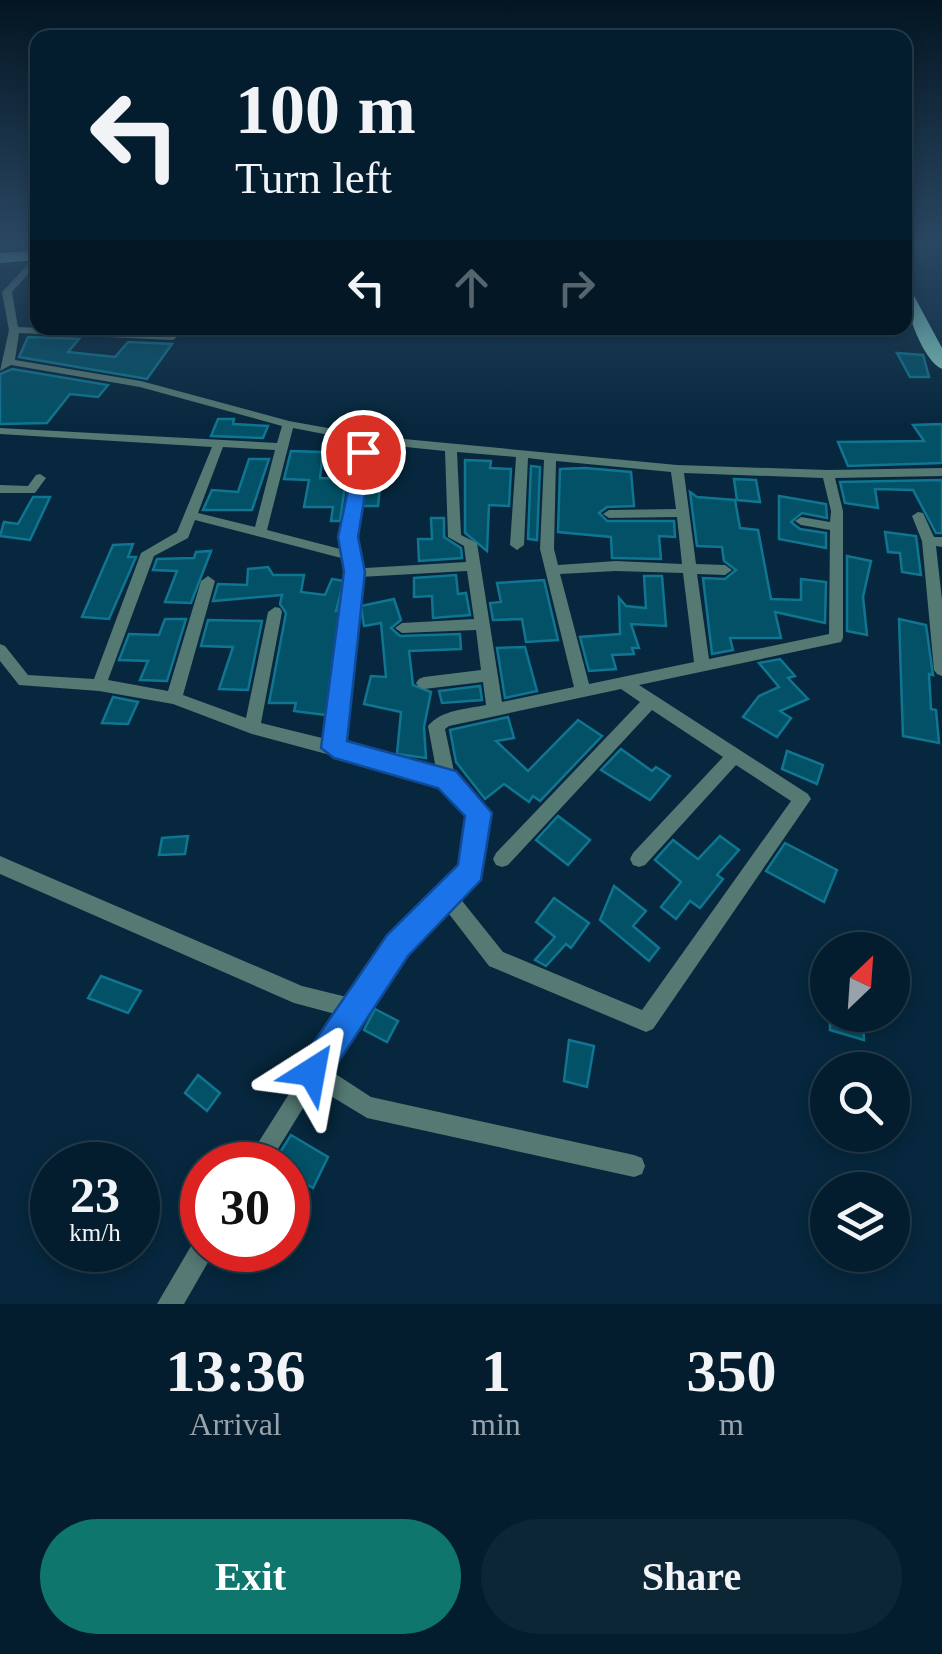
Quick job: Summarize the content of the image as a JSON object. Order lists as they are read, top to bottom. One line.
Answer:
{"north":"top right","page":{"turn":["100 m","Turn left"],"speed":"23 km/h","limit":"30","eta":["13:36","Arrival","1","min","350","m"],"buttons":["Exit","Share"]}}
